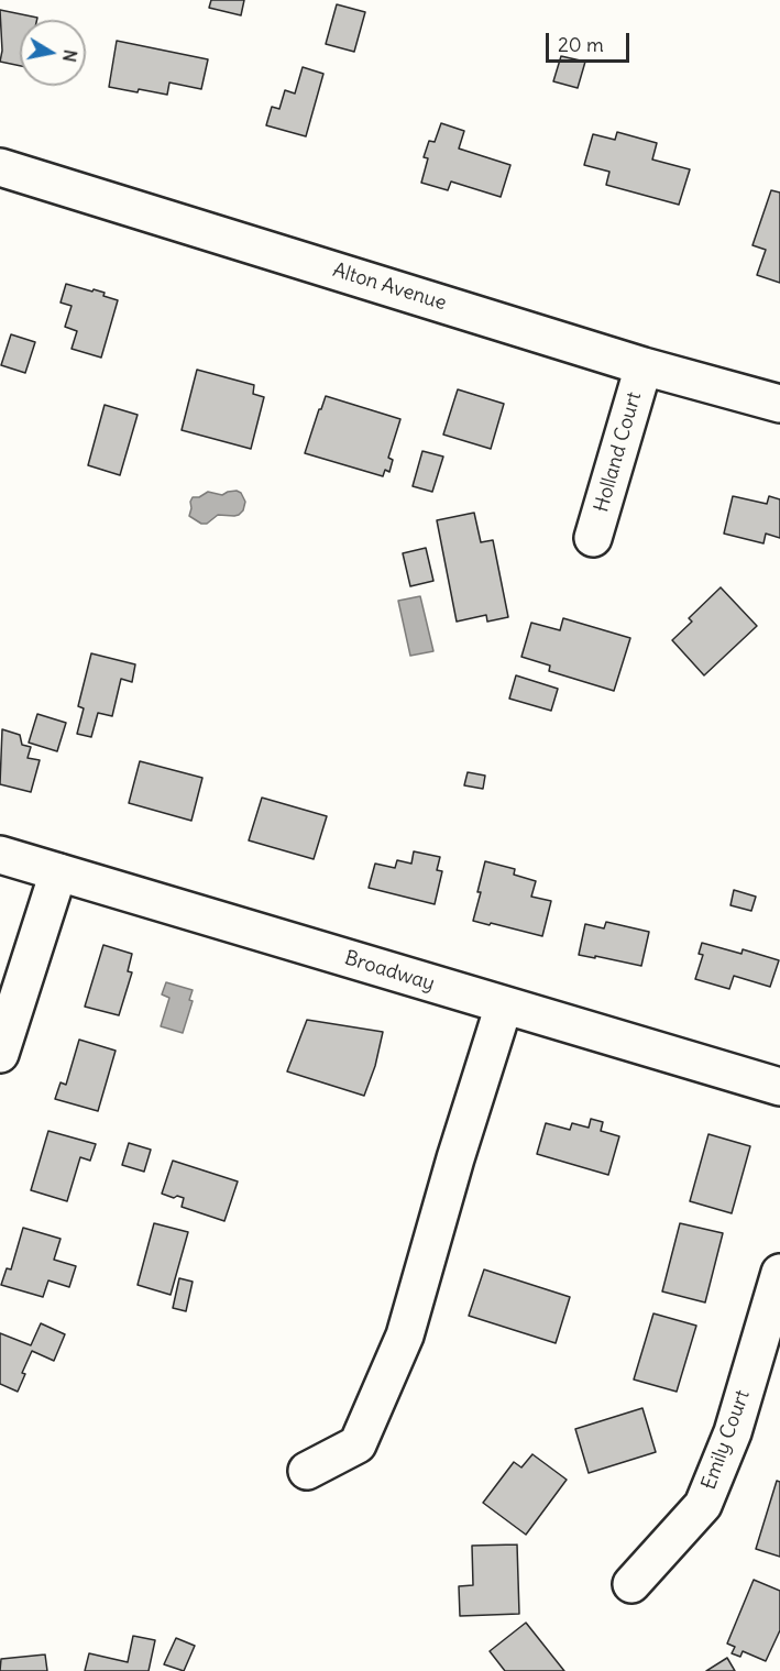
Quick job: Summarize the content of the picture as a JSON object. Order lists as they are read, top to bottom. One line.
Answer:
{"streets":{"street":["Alton Avenue","Holland Court","Broadway","Emily Court"]},"crossings":[["Alton Avenue","Holland Court"]],"scale_bar":"20 m","north":"right"}
